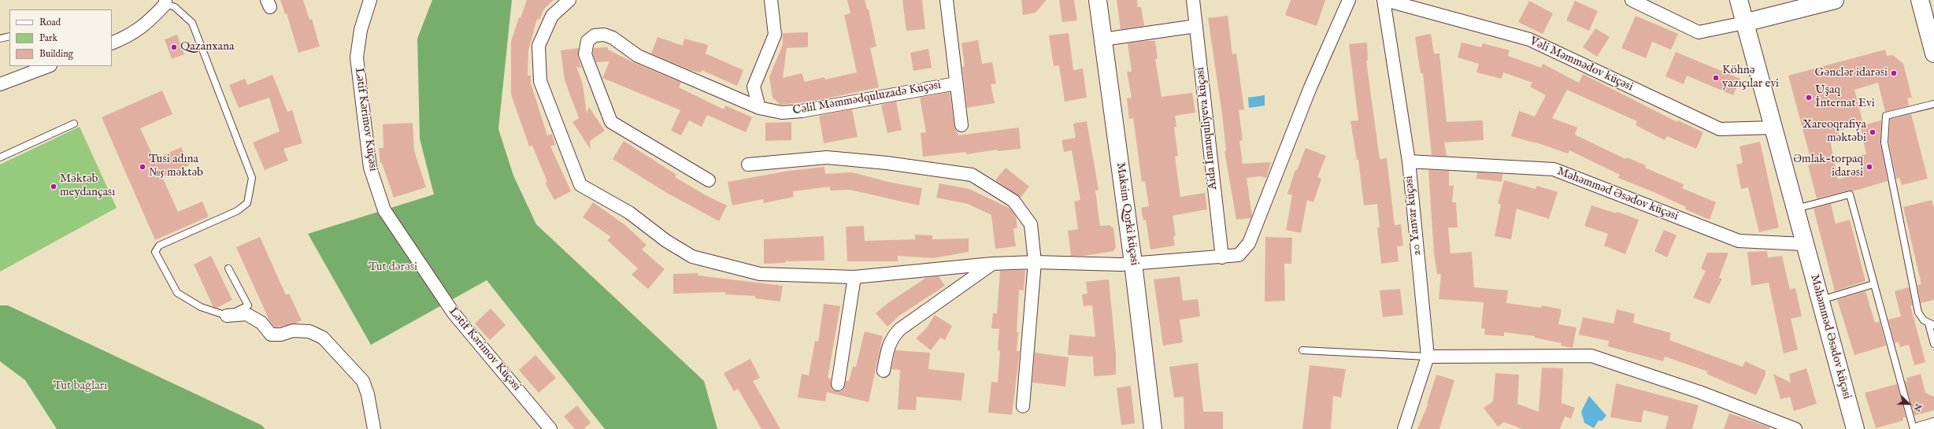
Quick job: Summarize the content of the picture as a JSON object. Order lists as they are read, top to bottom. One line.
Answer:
{"streets":{"main road":["Məhəmməd Əsədov küçəsi","Maksim Qorki küçəsi"],"street":["Vəli Məmmədov küçəsi","Cəlil Məmmədquluzadə Küçəsi","Lətif Kərimov Küçəsi","Aida İmanquliyeva küçəsi","20 Yanvar küçəsi"]},"crossings":[["Vəli Məmmədov küçəsi","Məhəmməd Əsədov küçəsi"],["Vəli Məmmədov küçəsi","20 Yanvar küçəsi"],["Məhəmməd Əsədov küçəsi","20 Yanvar küçəsi"]],"parks":["Tut dərəsi","Tut bağları"],"places":["Qazanxana","Gənclər idarəsi","Köhnə yazıçılar evi","Uşaq İnternat Evi","Xareoqrafiya məktəbi","Tusi adına №5 məktəb","Əmlak-torpaq idarəsi","Məktəb meydançası"],"legend":["Road","Park","Building"],"north":"bottom right"}
